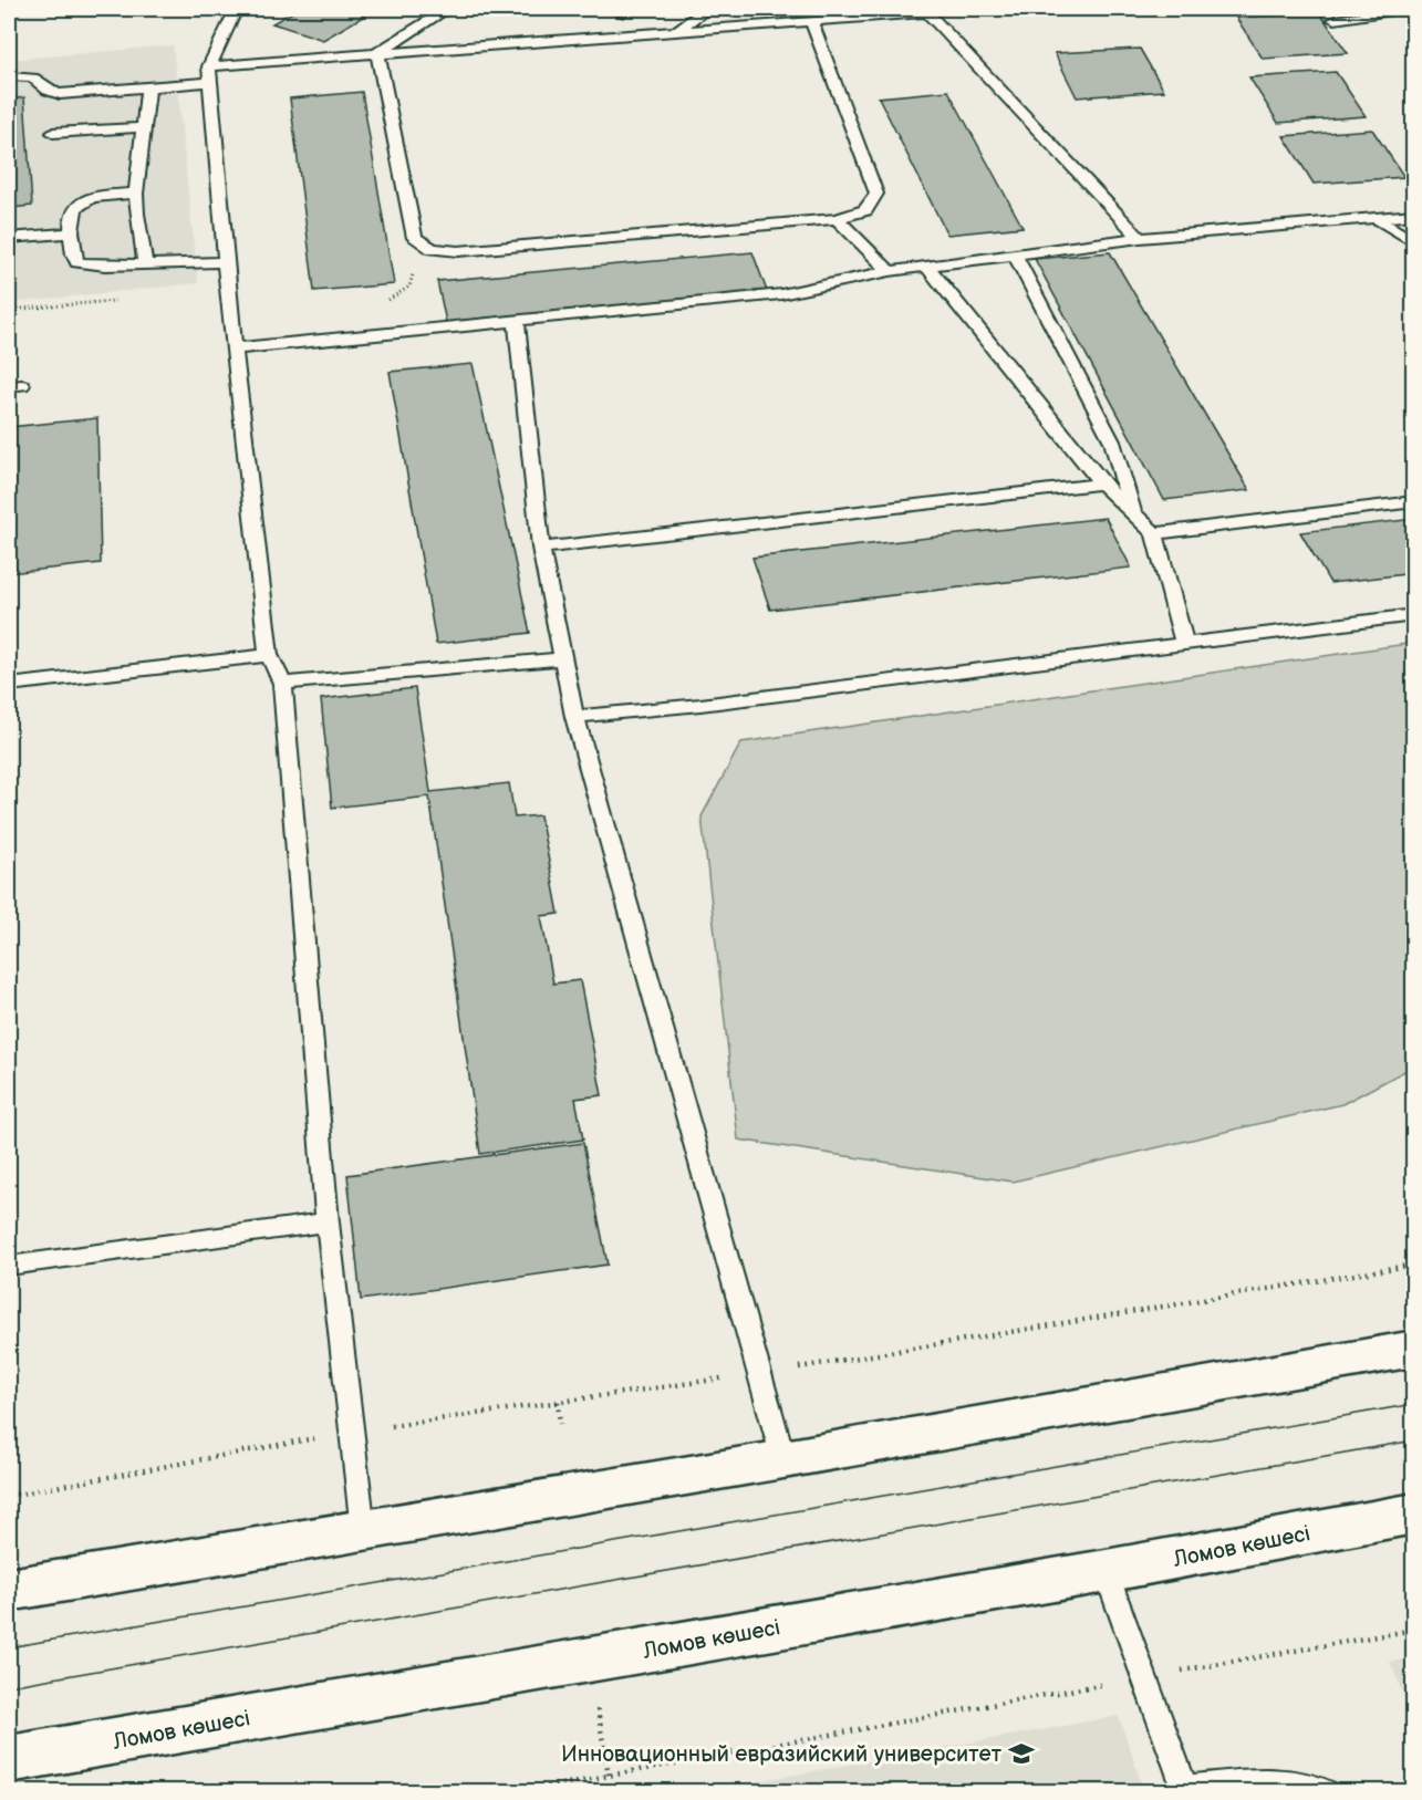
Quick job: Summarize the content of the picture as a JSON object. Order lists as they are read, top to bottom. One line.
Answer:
{"streets":{"main road":["Ломов көшесі"]},"places":{"school or university":["Инновационный евразийский университет"]}}
